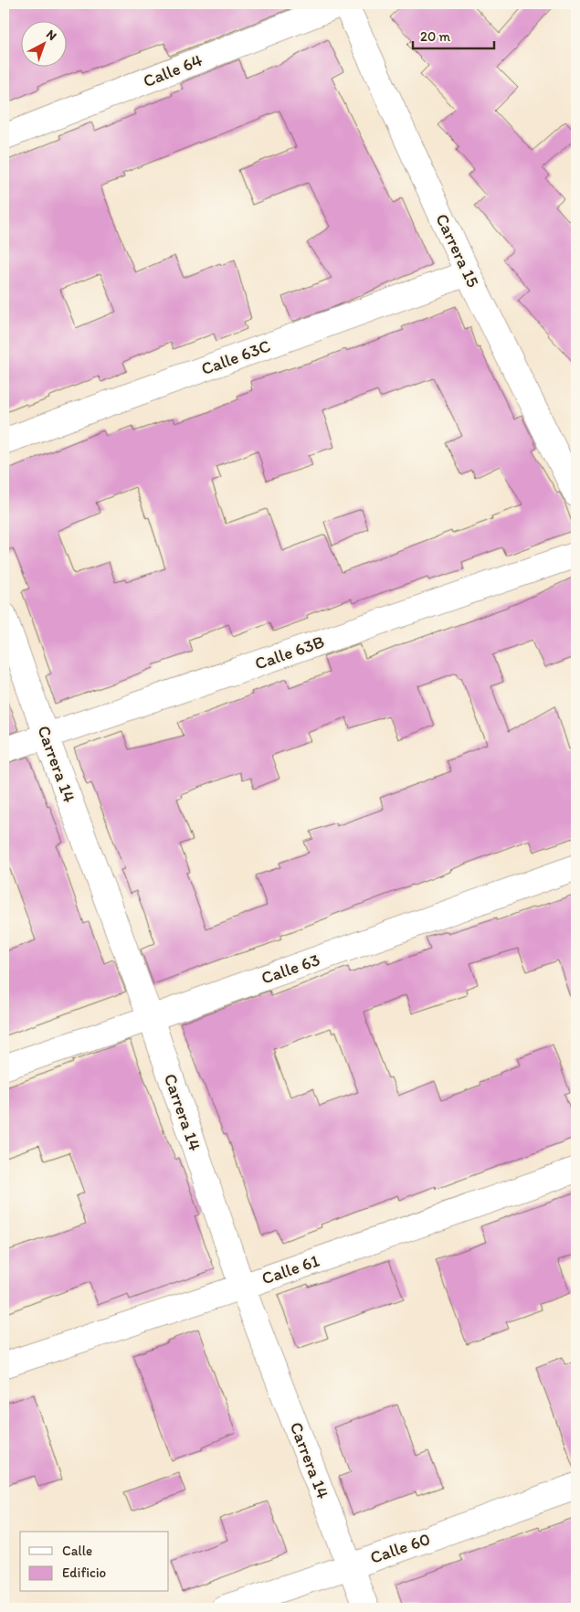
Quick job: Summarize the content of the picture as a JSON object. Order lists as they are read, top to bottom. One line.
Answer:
{"streets":{"street":["Calle 64","Carrera 15","Calle 63C","Calle 63B","Carrera 14","Calle 63","Calle 61","Calle 60"]},"crossings":[["Calle 64","Carrera 15"],["Carrera 15","Calle 63C"],["Calle 63B","Carrera 14"],["Carrera 14","Calle 63"],["Carrera 14","Calle 61"],["Carrera 14","Calle 60"]],"legend":["Calle","Edificio"],"scale_bar":"20 m","north":"top right"}
